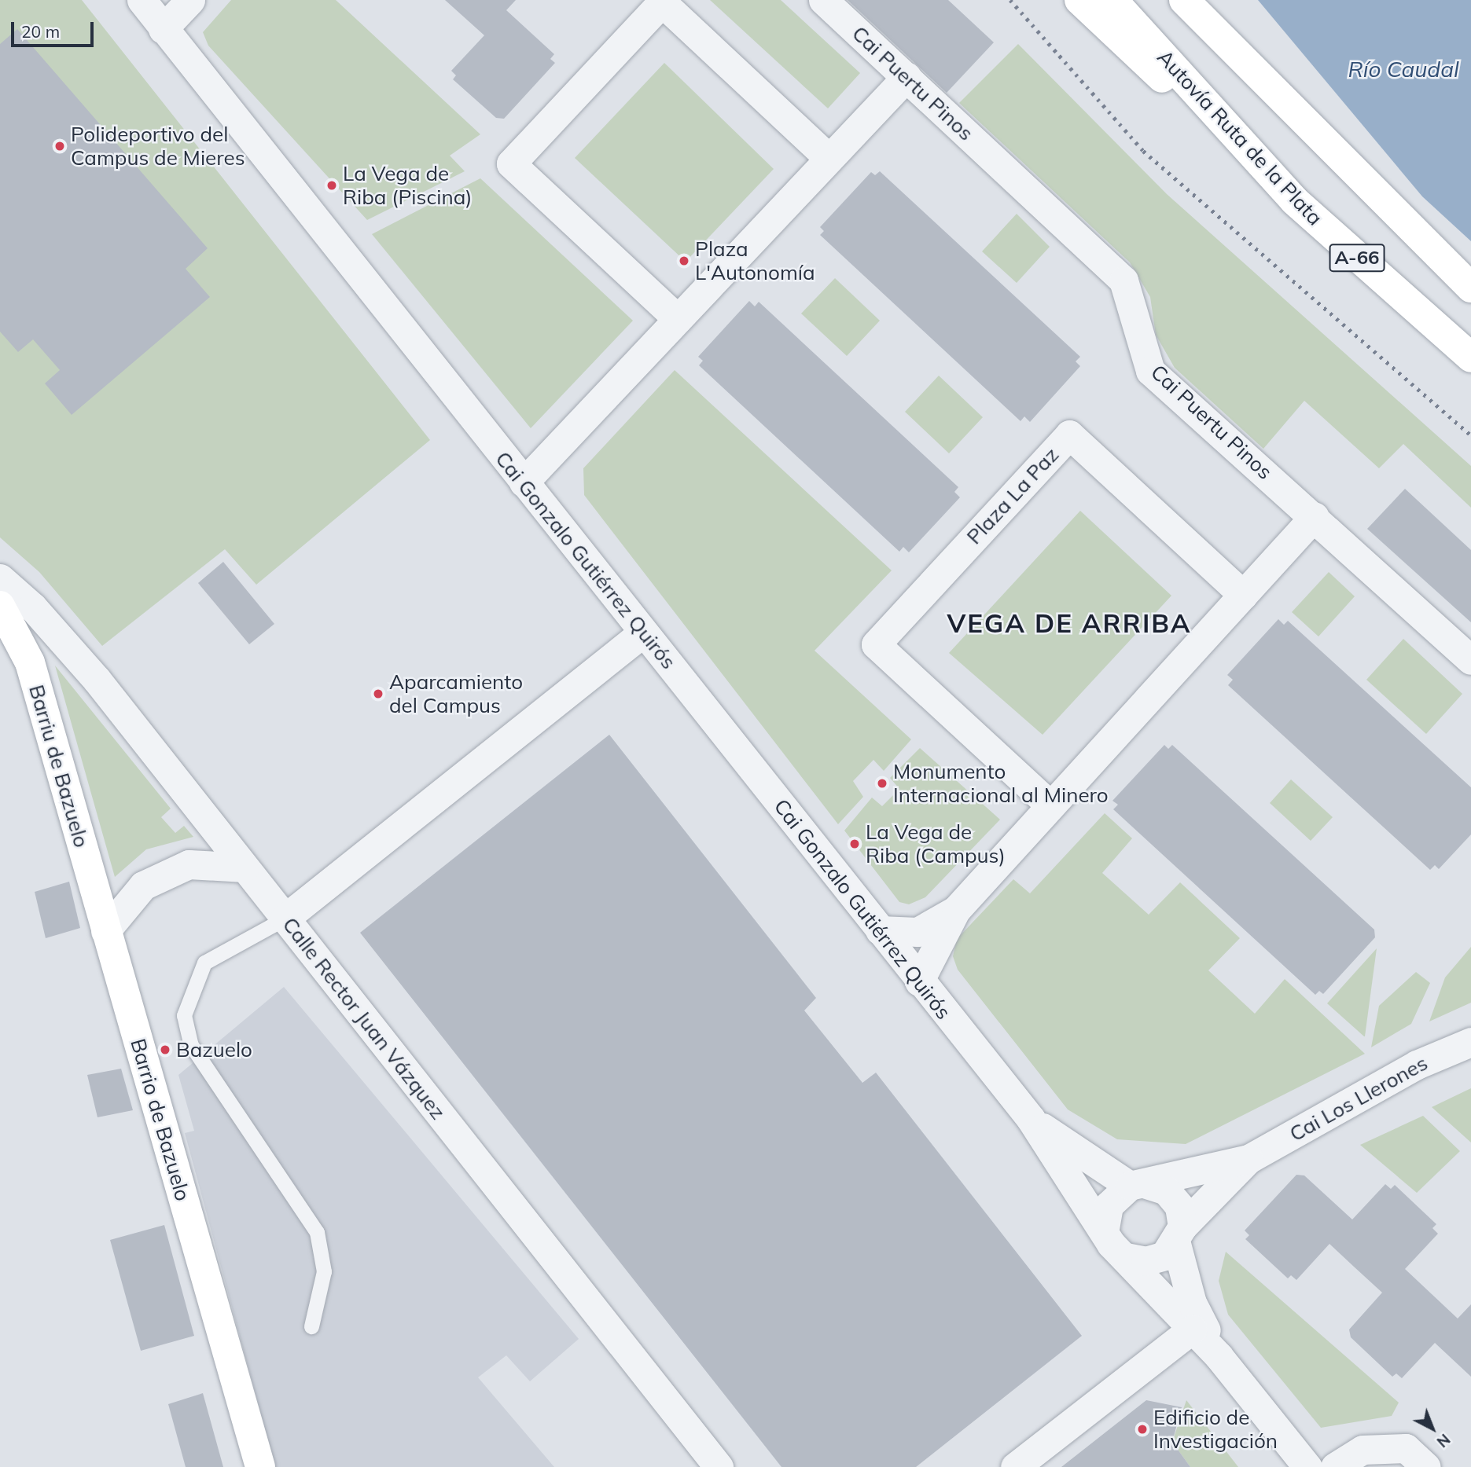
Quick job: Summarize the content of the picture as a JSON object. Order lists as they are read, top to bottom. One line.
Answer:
{"streets":{"main road":["Autovía Ruta de la Plata","A-66","Barriu de Bazuelo","Barrio de Bazuelo"],"street":["Cai Puertu Pinos","Plaza La Paz","Cai Gonzalo Gutiérrez Quirós","Calle Rector Juan Vázquez","Cai Los Llerones"]},"crossings":[["Barriu de Bazuelo","Barrio de Bazuelo"]],"districts":["VEGA DE ARRIBA"],"water":["Río Caudal"],"places":["Polideportivo del Campus de Mieres","La Vega de Riba (Piscina)","Plaza L'Autonomía","Aparcamiento del Campus","Monumento Internacional al Minero","La Vega de Riba (Campus)","Bazuelo","Edificio de Investigación"],"scale_bar":"20 m","north":"bottom right"}
